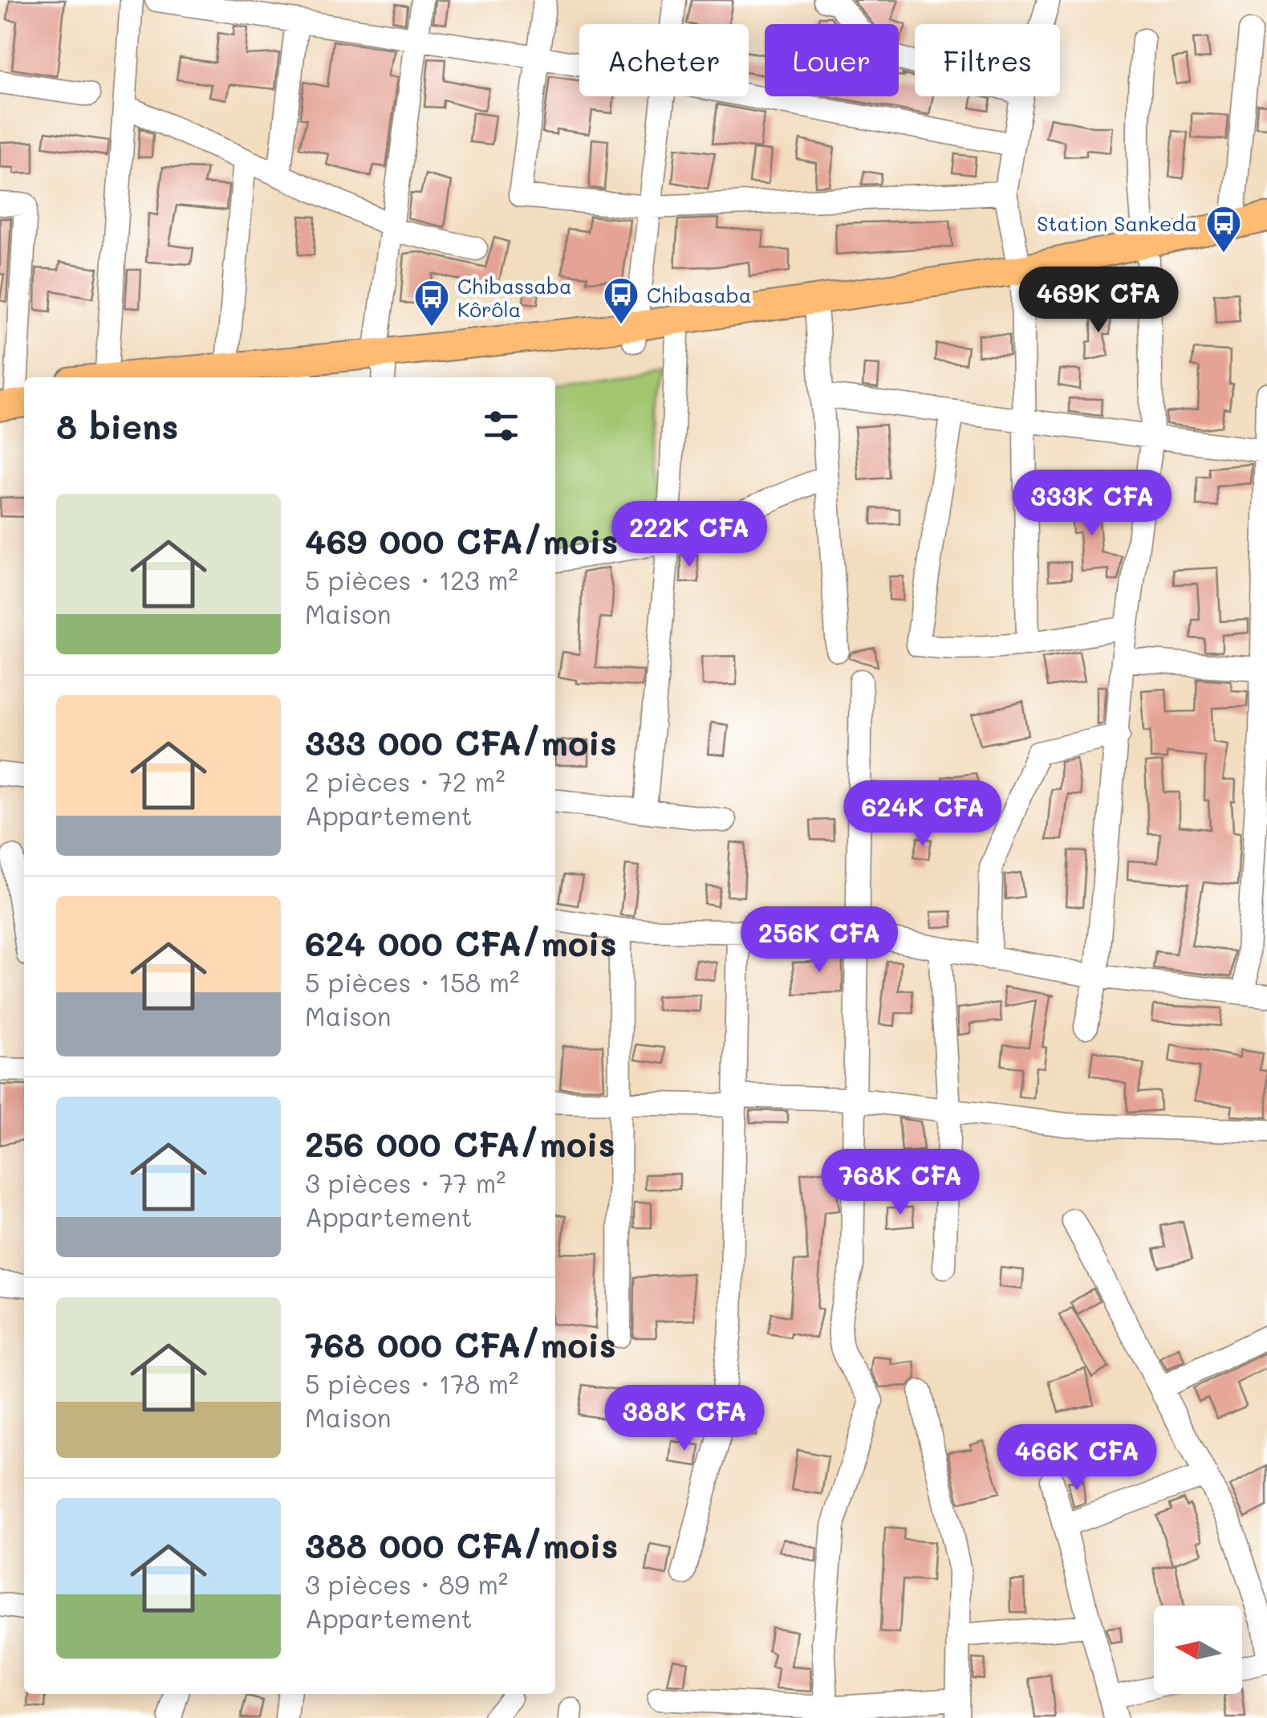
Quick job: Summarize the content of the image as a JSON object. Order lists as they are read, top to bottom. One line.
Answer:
{"places":{"bus stop":["Station Sankeda","Chibasaba","Chibassaba Kôrôla"]},"north":"left","page":{"chip":["Acheter","Louer","Filtres"],"price":["469K CFA","333K CFA","222K CFA","624K CFA","256K CFA","768K CFA","388K CFA","466K CFA"],"heading":"8 biens","list":[{"name":"469 000 CFA/mois","note":"5 pièces · 123 m² · Maison"},{"name":"333 000 CFA/mois","note":"2 pièces · 72 m² · Appartement"},{"name":"624 000 CFA/mois","note":"5 pièces · 158 m² · Maison"},{"name":"256 000 CFA/mois","note":"3 pièces · 77 m² · Appartement"},{"name":"768 000 CFA/mois","note":"5 pièces · 178 m² · Maison"},{"name":"388 000 CFA/mois","note":"3 pièces · 89 m² · Appartement"}]}}
